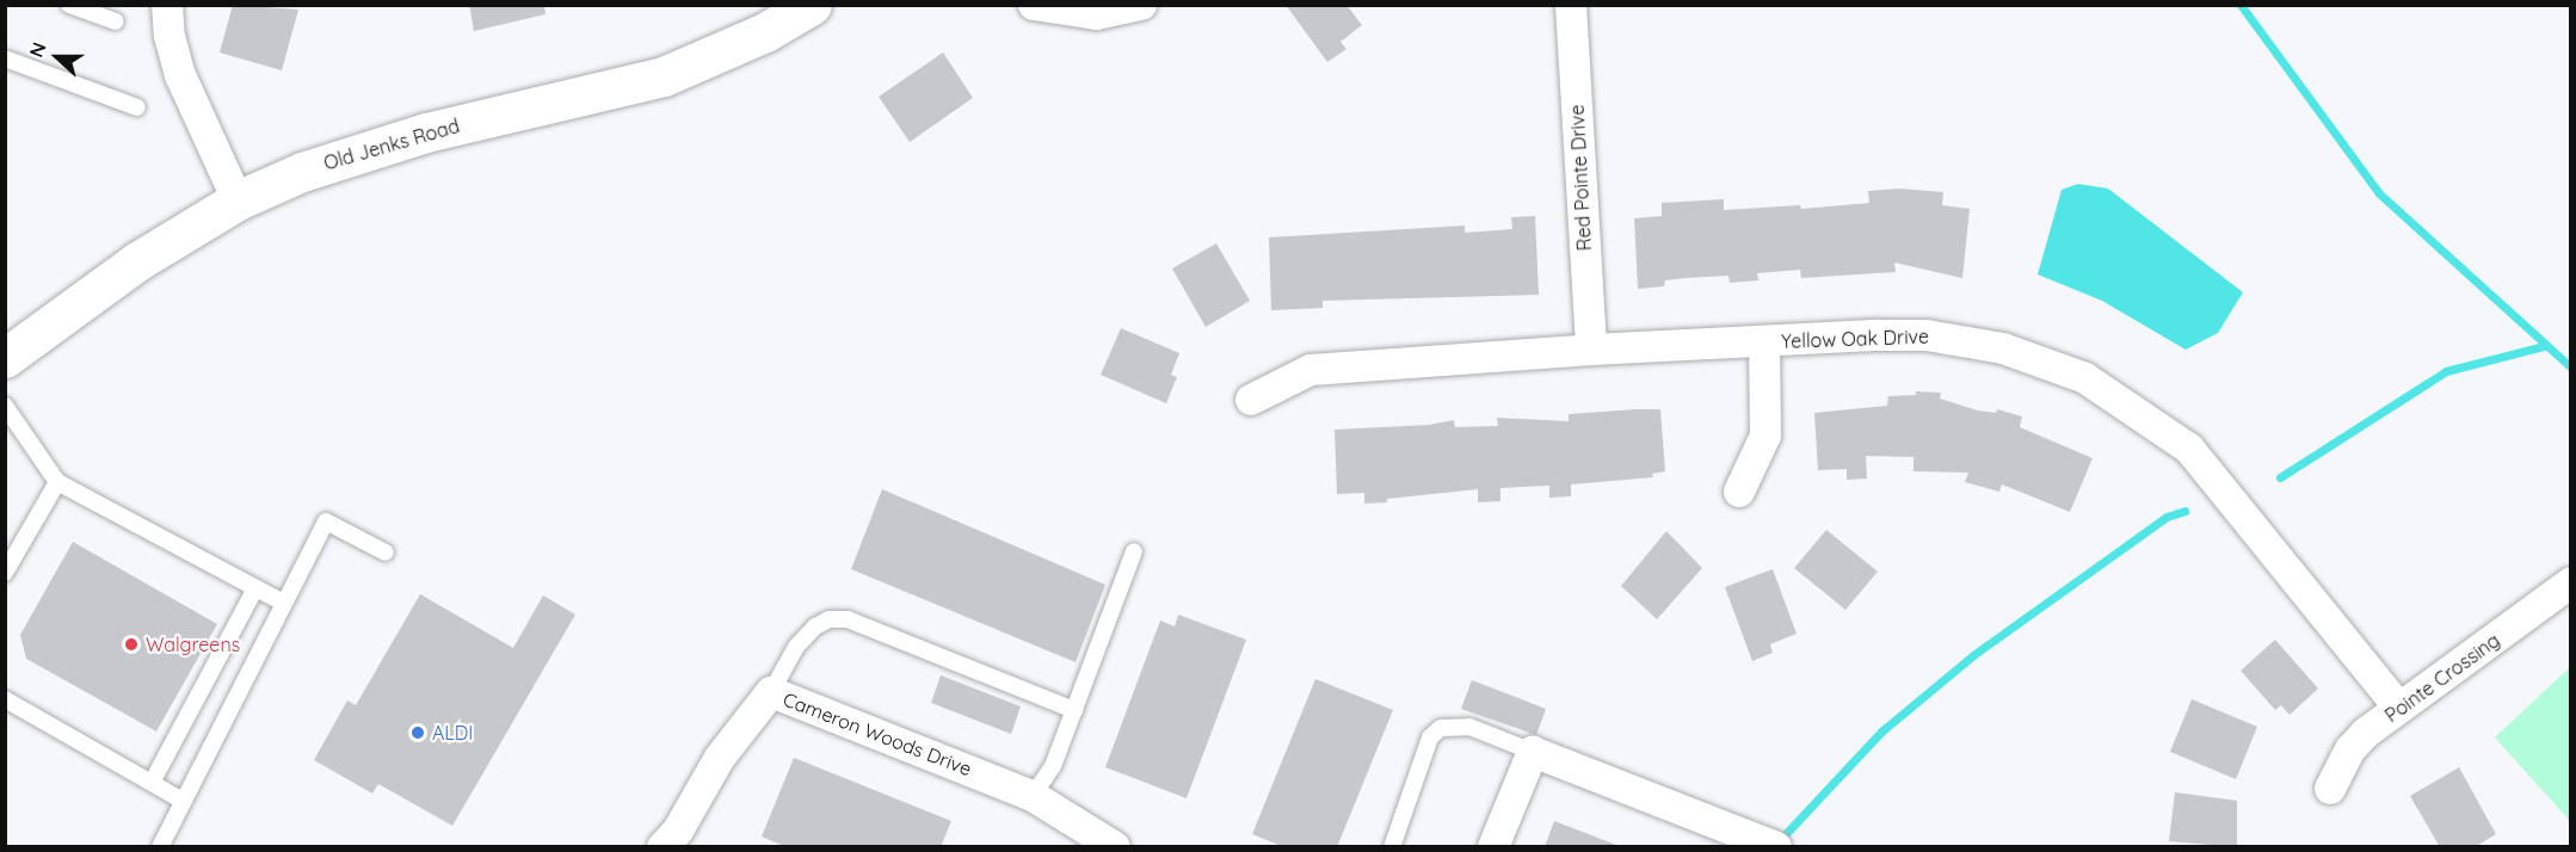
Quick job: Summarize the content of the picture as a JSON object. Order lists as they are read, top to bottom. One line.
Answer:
{"streets":{"street":["Old Jenks Road","Red Pointe Drive","Yellow Oak Drive","Pointe Crossing","Cameron Woods Drive"]},"crossings":[["Red Pointe Drive","Yellow Oak Drive"],["Yellow Oak Drive","Pointe Crossing"]],"places":["Walgreens","ALDI"],"north":"left"}
